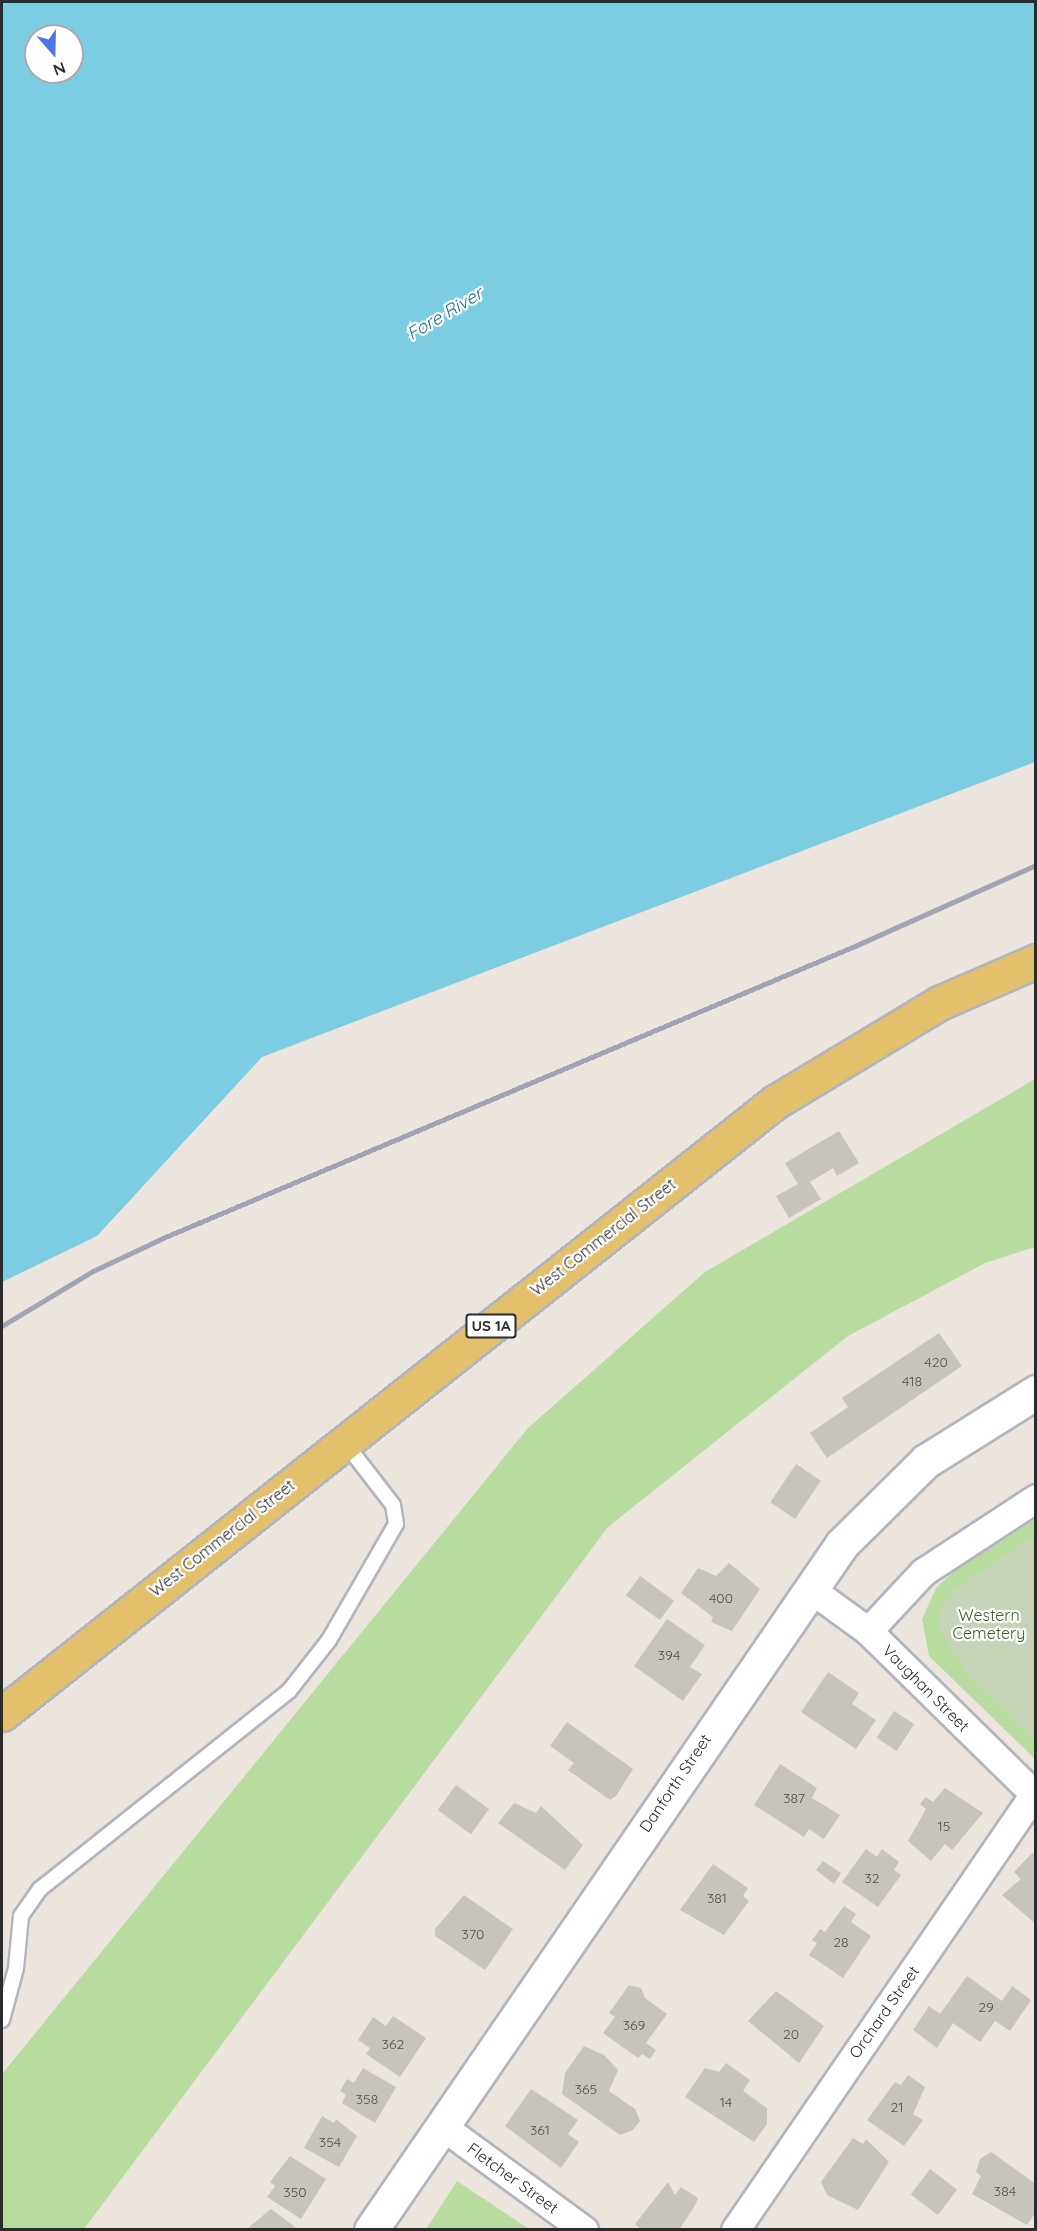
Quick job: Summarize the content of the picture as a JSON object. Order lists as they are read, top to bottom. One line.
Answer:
{"streets":{"main road":["West Commercial Street","US 1A"],"street":["Vaughan Street","Danforth Street","Orchard Street","Fletcher Street"]},"crossings":[["Vaughan Street","Danforth Street"],["Vaughan Street","Orchard Street"],["Danforth Street","Fletcher Street"]],"water":["Fore River"],"parks":["Western Cemetery"],"house_numbers":["420","418","400","394","387","15","32","381","370","28","29","369","20","362","365","358","14","21","361","354","384","350"],"north":"bottom"}
